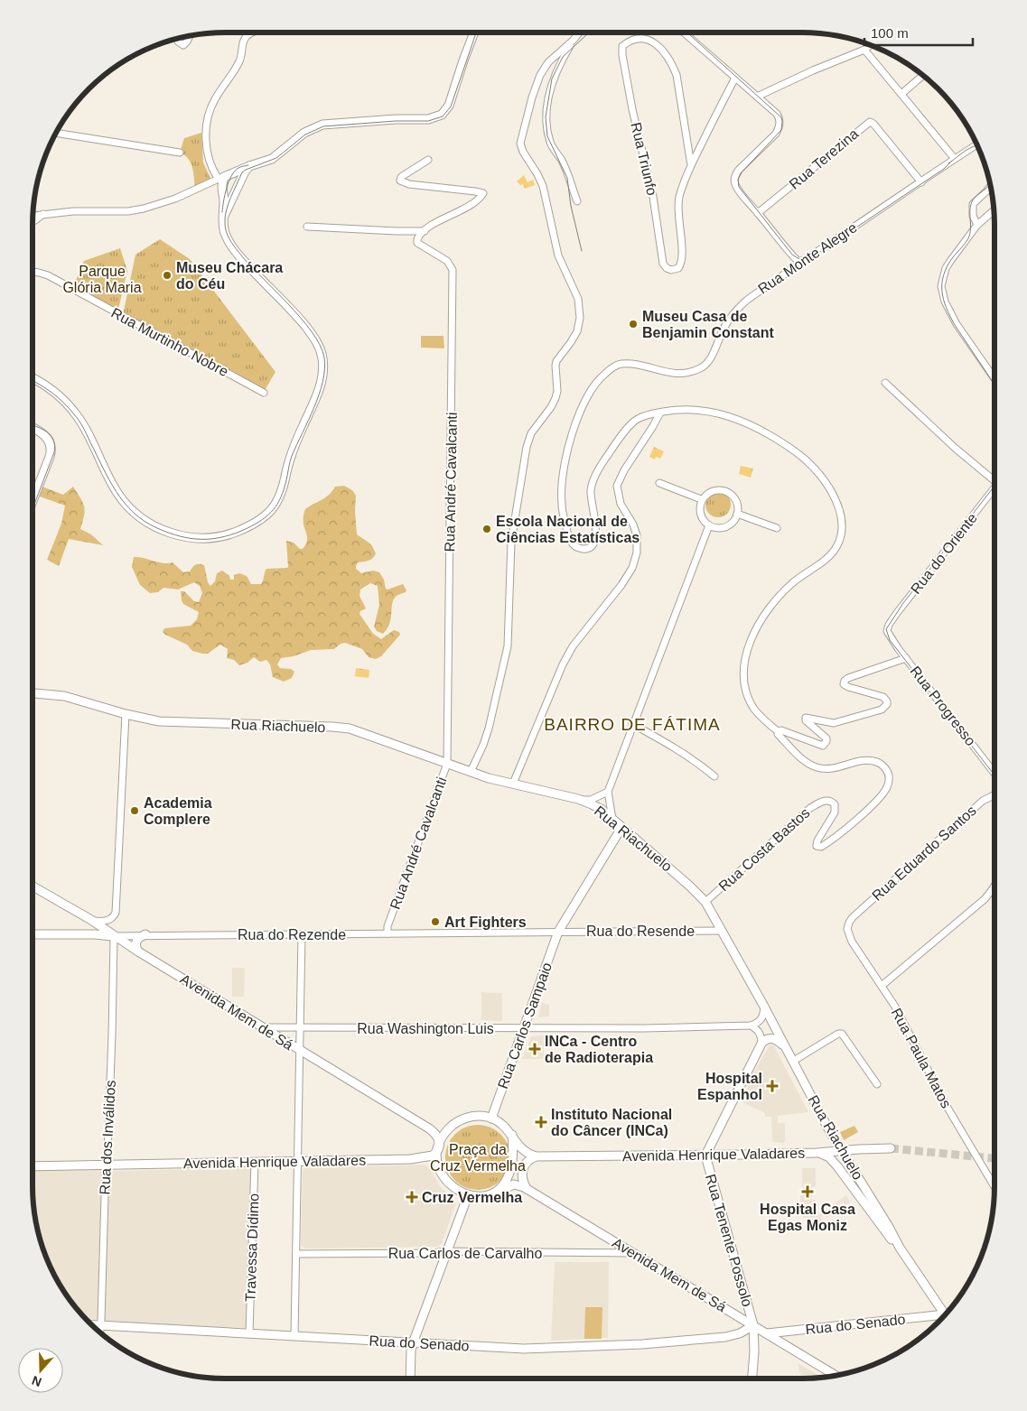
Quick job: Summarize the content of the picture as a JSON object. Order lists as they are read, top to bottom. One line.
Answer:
{"streets":{"main road":["Rua Riachuelo","Rua do Rezende","Avenida Mem de Sá","Rua Carlos Sampaio","Avenida Henrique Valadares","Rua Tenente Possolo","Rua do Senado"],"street":["Rua Triunfo","Rua Terezina","Rua Monte Alegre","Rua Murtinho Nobre","Rua André Cavalcanti","Rua do Oriente","Rua Progresso","Rua Costa Bastos","Rua Eduardo Santos","Rua do Resende","Rua Washington Luis","Rua Paula Matos","Rua dos Inválidos","Travessa Dídimo","Rua Carlos de Carvalho"]},"crossings":[["Rua Terezina","Rua Monte Alegre"],["Rua André Cavalcanti","Rua Riachuelo"],["Rua André Cavalcanti","Rua do Rezende"],["Rua do Oriente","Rua Progresso"],["Rua Riachuelo","Rua Costa Bastos"],["Rua Riachuelo","Rua do Resende"],["Rua Riachuelo","Rua Carlos Sampaio"],["Rua Riachuelo","Avenida Henrique Valadares"],["Rua Eduardo Santos","Rua Paula Matos"],["Rua do Resende","Rua do Rezende"],["Rua do Resende","Rua Carlos Sampaio"],["Rua do Rezende","Avenida Mem de Sá"],["Rua do Rezende","Rua Carlos Sampaio"],["Rua do Rezende","Rua dos Inválidos"],["Avenida Mem de Sá","Rua Carlos Sampaio"],["Avenida Mem de Sá","Rua Washington Luis"],["Avenida Mem de Sá","Rua dos Inválidos"],["Avenida Mem de Sá","Avenida Henrique Valadares"],["Avenida Mem de Sá","Rua Tenente Possolo"],["Avenida Mem de Sá","Rua Carlos de Carvalho"],["Avenida Mem de Sá","Rua do Senado"],["Rua Carlos Sampaio","Rua Washington Luis"],["Rua Carlos Sampaio","Avenida Henrique Valadares"],["Rua dos Inválidos","Avenida Henrique Valadares"],["Rua dos Inválidos","Rua do Senado"],["Avenida Henrique Valadares","Rua Tenente Possolo"],["Avenida Henrique Valadares","Travessa Dídimo"],["Rua Tenente Possolo","Rua do Senado"],["Travessa Dídimo","Rua do Senado"]],"districts":["BAIRRO DE FÁTIMA"],"parks":["Parque Glória Maria","Praça da Cruz Vermelha"],"places":{"other":["Museu Chácara do Céu","Museu Casa de Benjamin Constant","Escola Nacional de Ciências Estatísticas","Academia Complere","Art Fighters"],"health":["INCa - Centro de Radioterapia","Hospital Espanhol","Instituto Nacional do Câncer (INCa)","Hospital Casa Egas Moniz","Cruz Vermelha"]},"scale_bar":"100 m","north":"bottom"}
